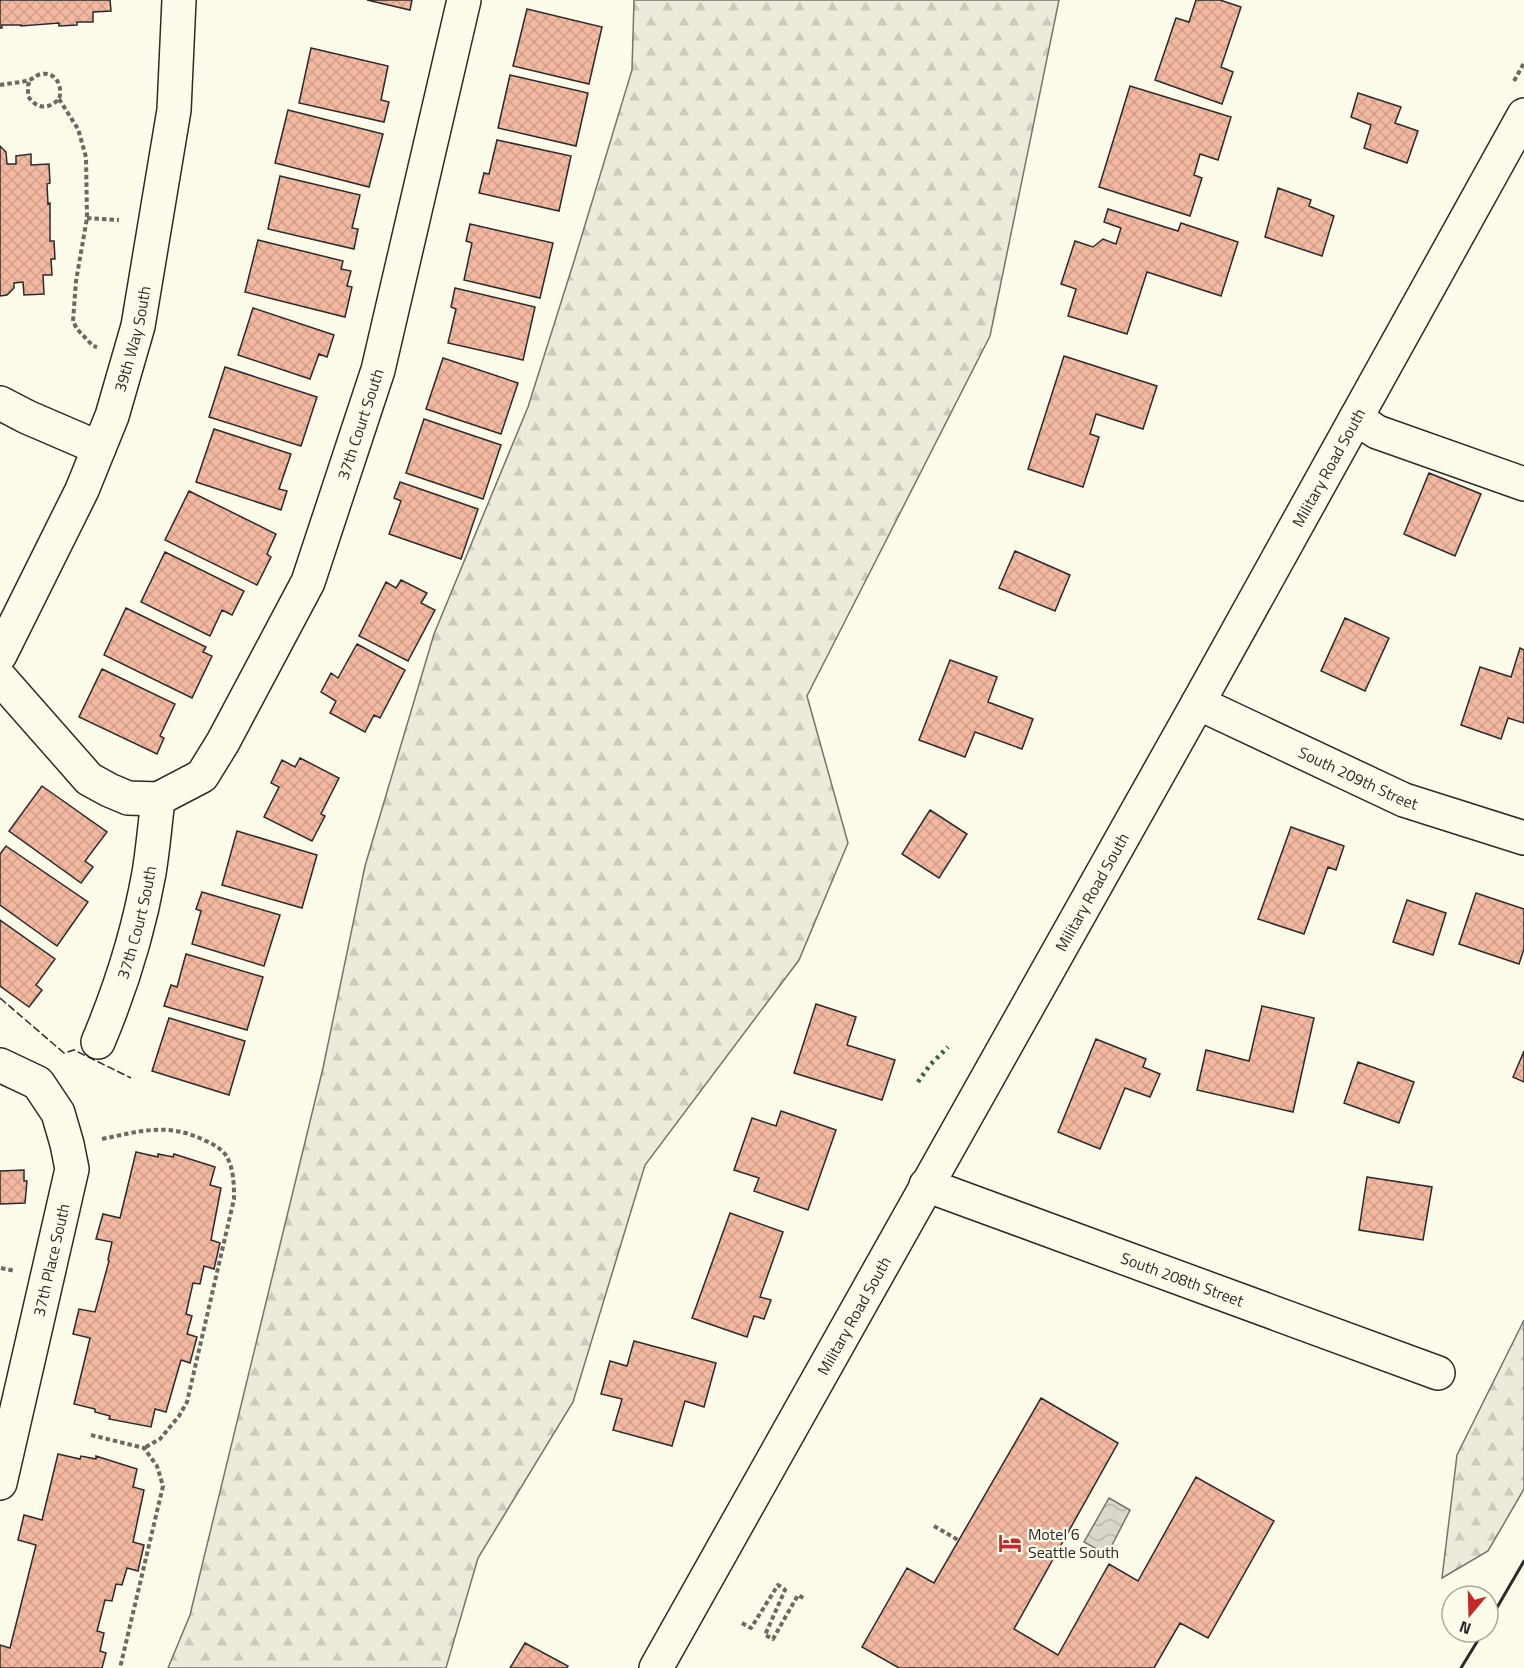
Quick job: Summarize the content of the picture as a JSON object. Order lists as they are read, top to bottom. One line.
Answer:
{"streets":{"street":["39th Way South","37th Court South","Military Road South","South 209th Street","37th Place South","South 208th Street"]},"crossings":[["Military Road South","South 209th Street"],["Military Road South","South 208th Street"]],"places":{"hotel":["Motel 6 Seattle South"]},"north":"bottom"}
